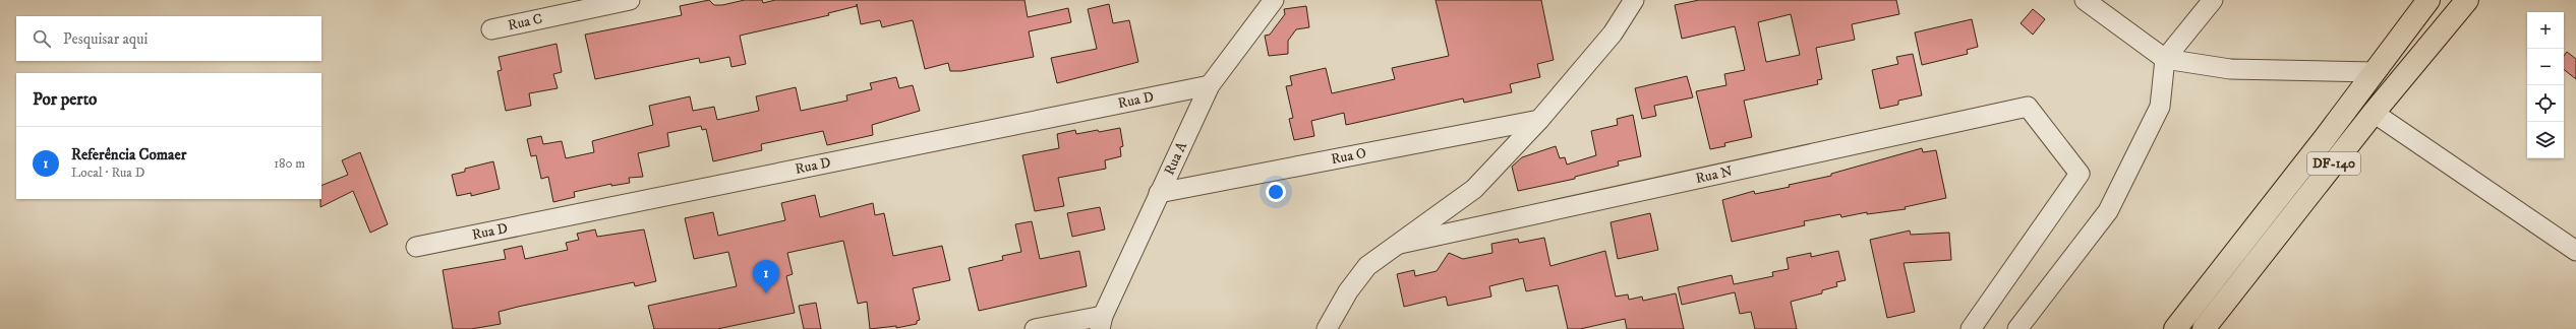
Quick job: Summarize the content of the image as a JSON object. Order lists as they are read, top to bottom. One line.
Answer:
{"streets":{"main road":["DF-140"],"street":["Rua C","Rua D","Rua O","Rua A","Rua N"]},"crossings":[["Rua D","Rua A"],["Rua O","Rua A"]],"page":{"map_buttons":["+","−"],"search":"Pesquisar aqui","heading":"Por perto","list":[{"mark":"1","name":"Referência Comaer","note":"Local · Rua D","value":"180 m"}],"pins":"1"}}
